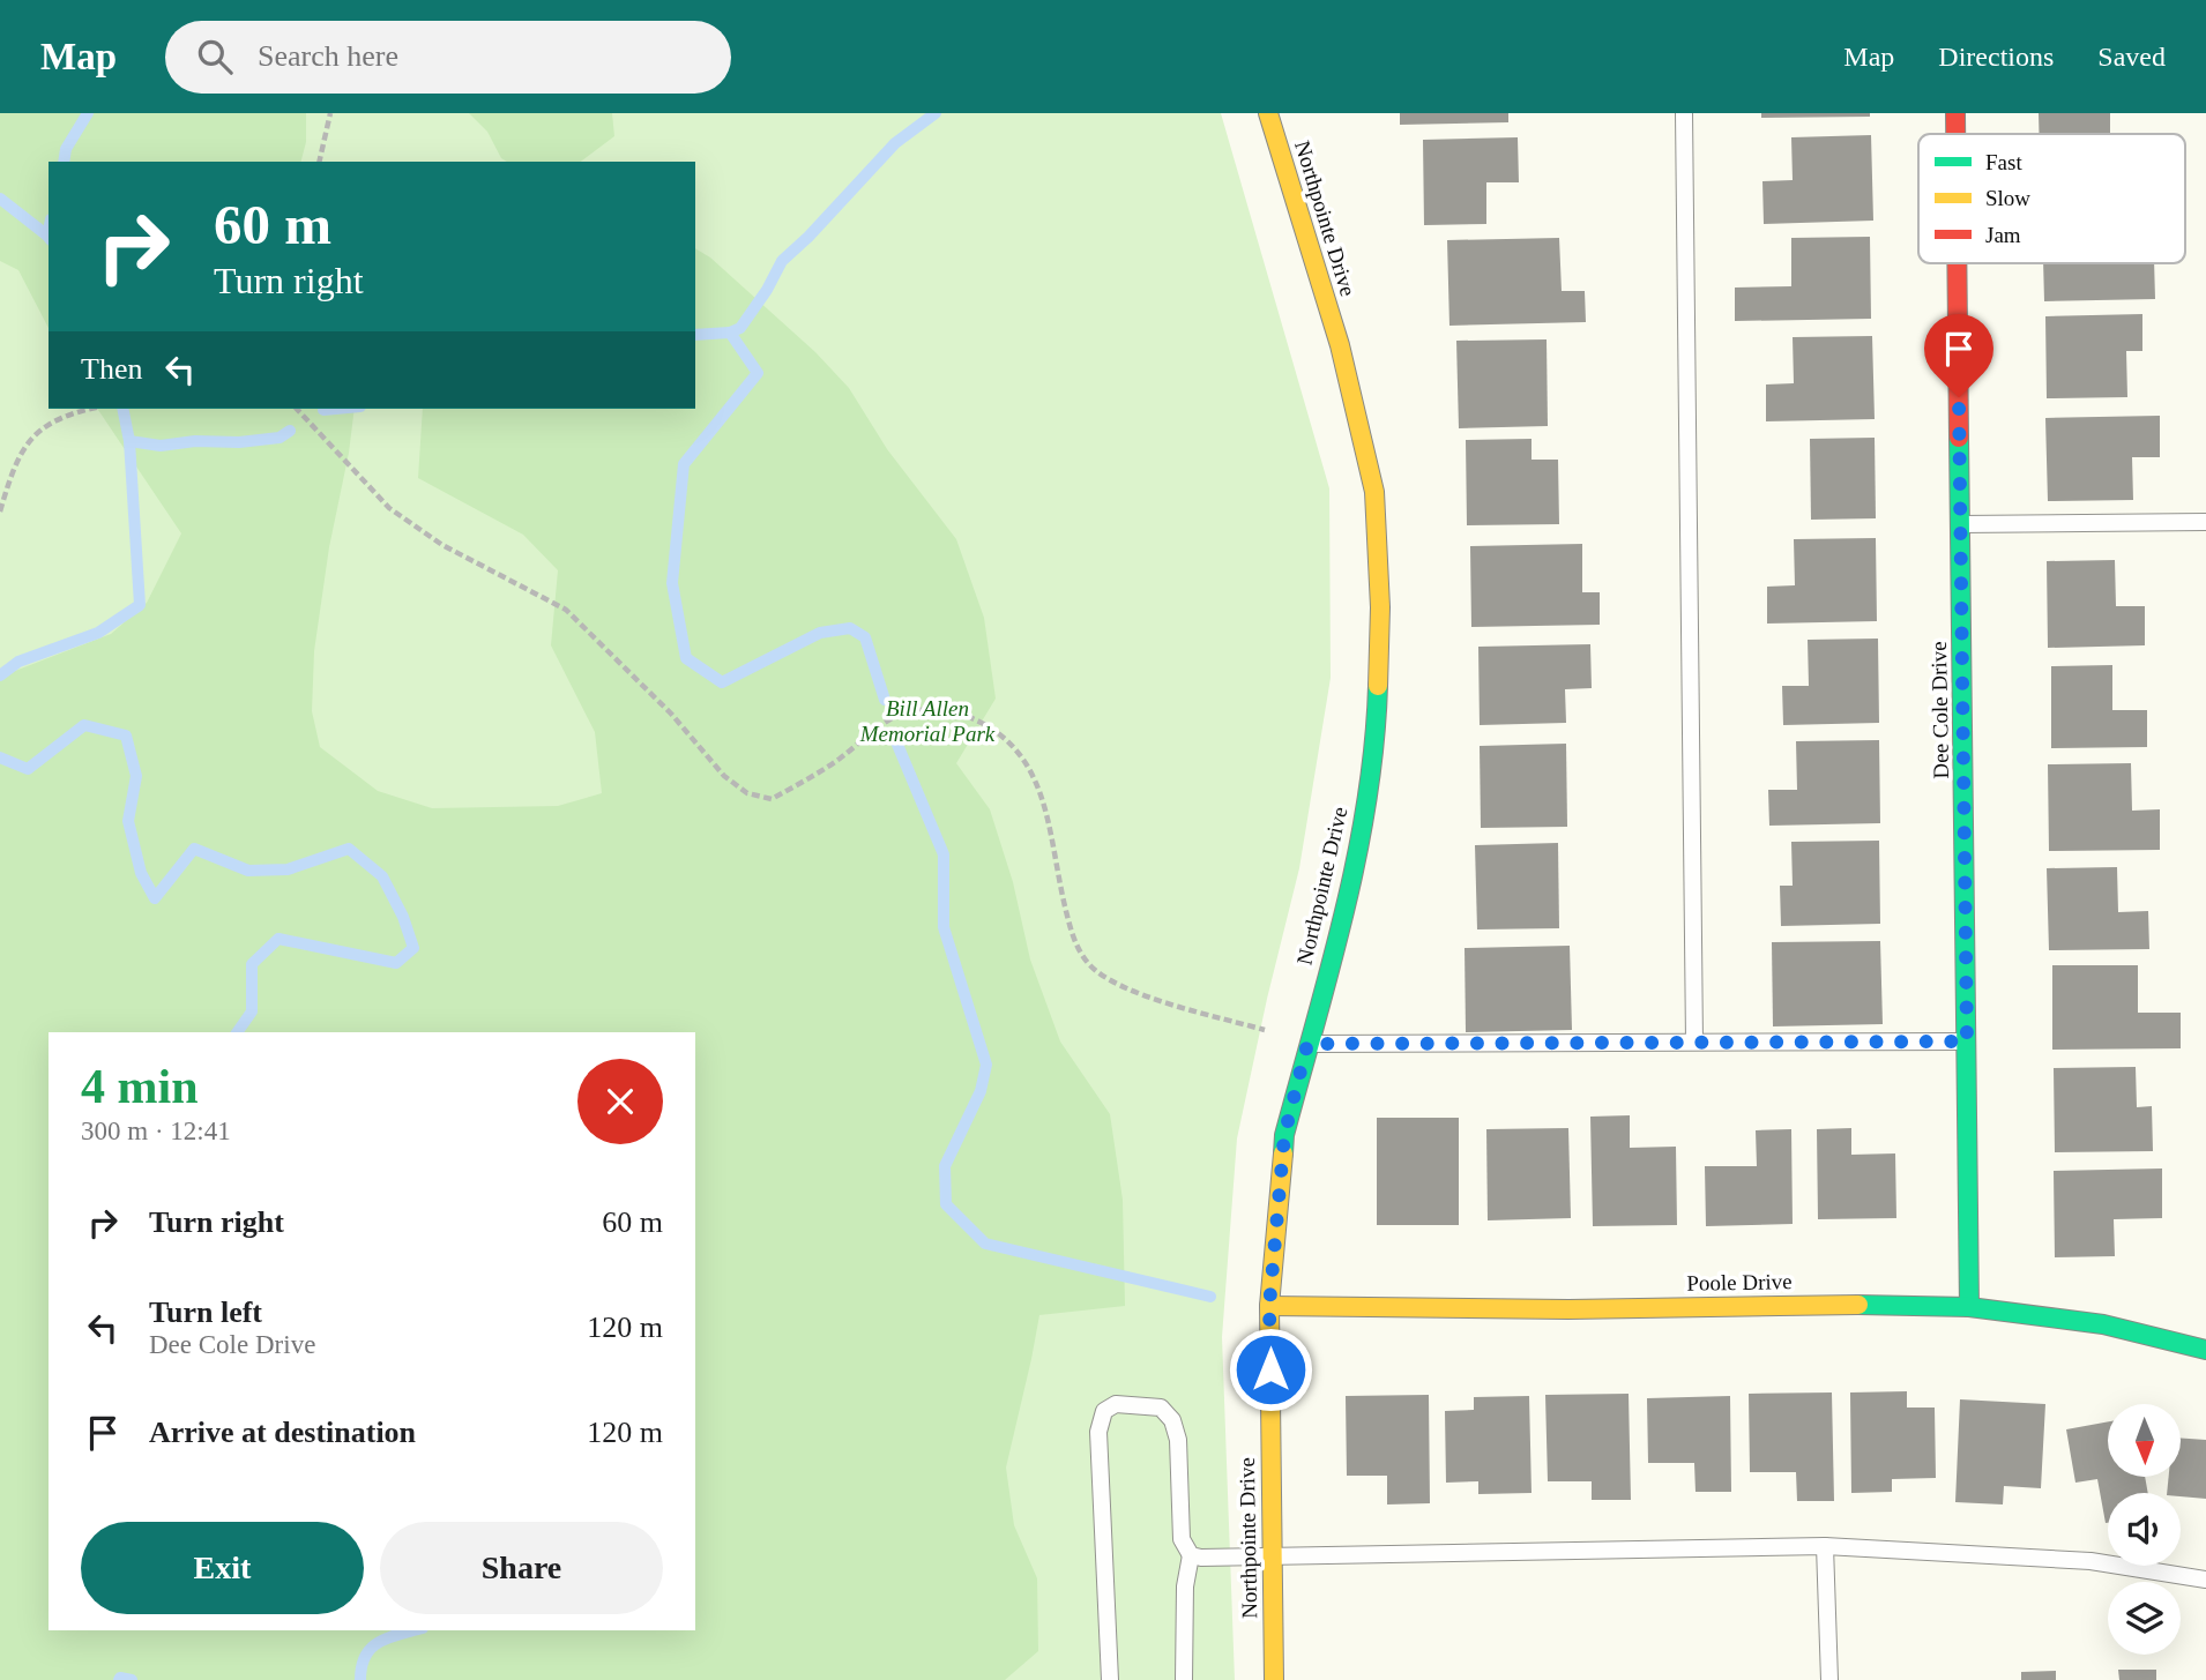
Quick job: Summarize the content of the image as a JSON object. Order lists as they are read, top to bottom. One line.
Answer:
{"streets":{"street":["Northpointe Drive","Dee Cole Drive","Poole Drive"]},"crossings":[["Northpointe Drive","Poole Drive"],["Dee Cole Drive","Poole Drive"]],"parks":["Bill Allen Memorial Park"],"legend":["Fast","Slow","Jam"],"north":"bottom","page":{"header":"Map","search":"Search here","nav":["Map","Directions","Saved"],"turn":["60 m","Turn right"],"then":"Then","heading":["4 min","300 m · 12:41"],"list":[{"name":"Turn right","value":"60 m"},{"name":"Turn left","note":"Dee Cole Drive","value":"120 m"},{"name":"Arrive at destination","value":"120 m"}],"buttons":["Exit","Share"]}}
